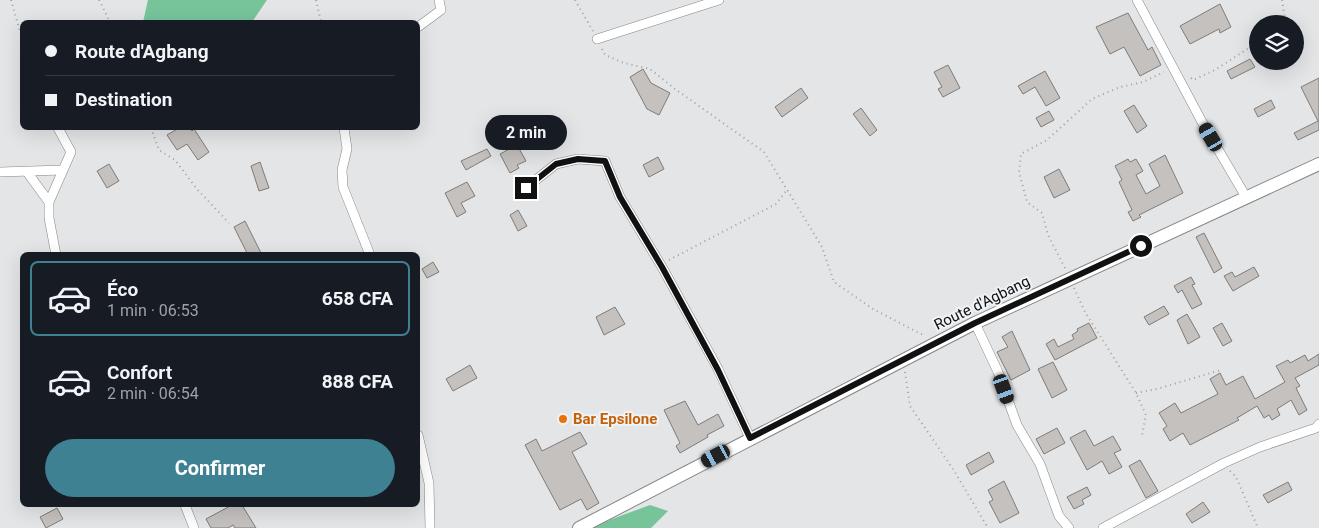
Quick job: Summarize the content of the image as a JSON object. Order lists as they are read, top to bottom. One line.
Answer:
{"streets":{"main road":["Route d'Agbang"]},"places":["Bar Epsilone"],"page":{"banner":["Route d'Agbang","Destination"],"bubble":"2 min","list":[{"name":"Éco","note":"1 min · 06:53","value":"658 CFA"},{"name":"Confort","note":"2 min · 06:54","value":"888 CFA"}],"buttons":"Confirmer"}}
